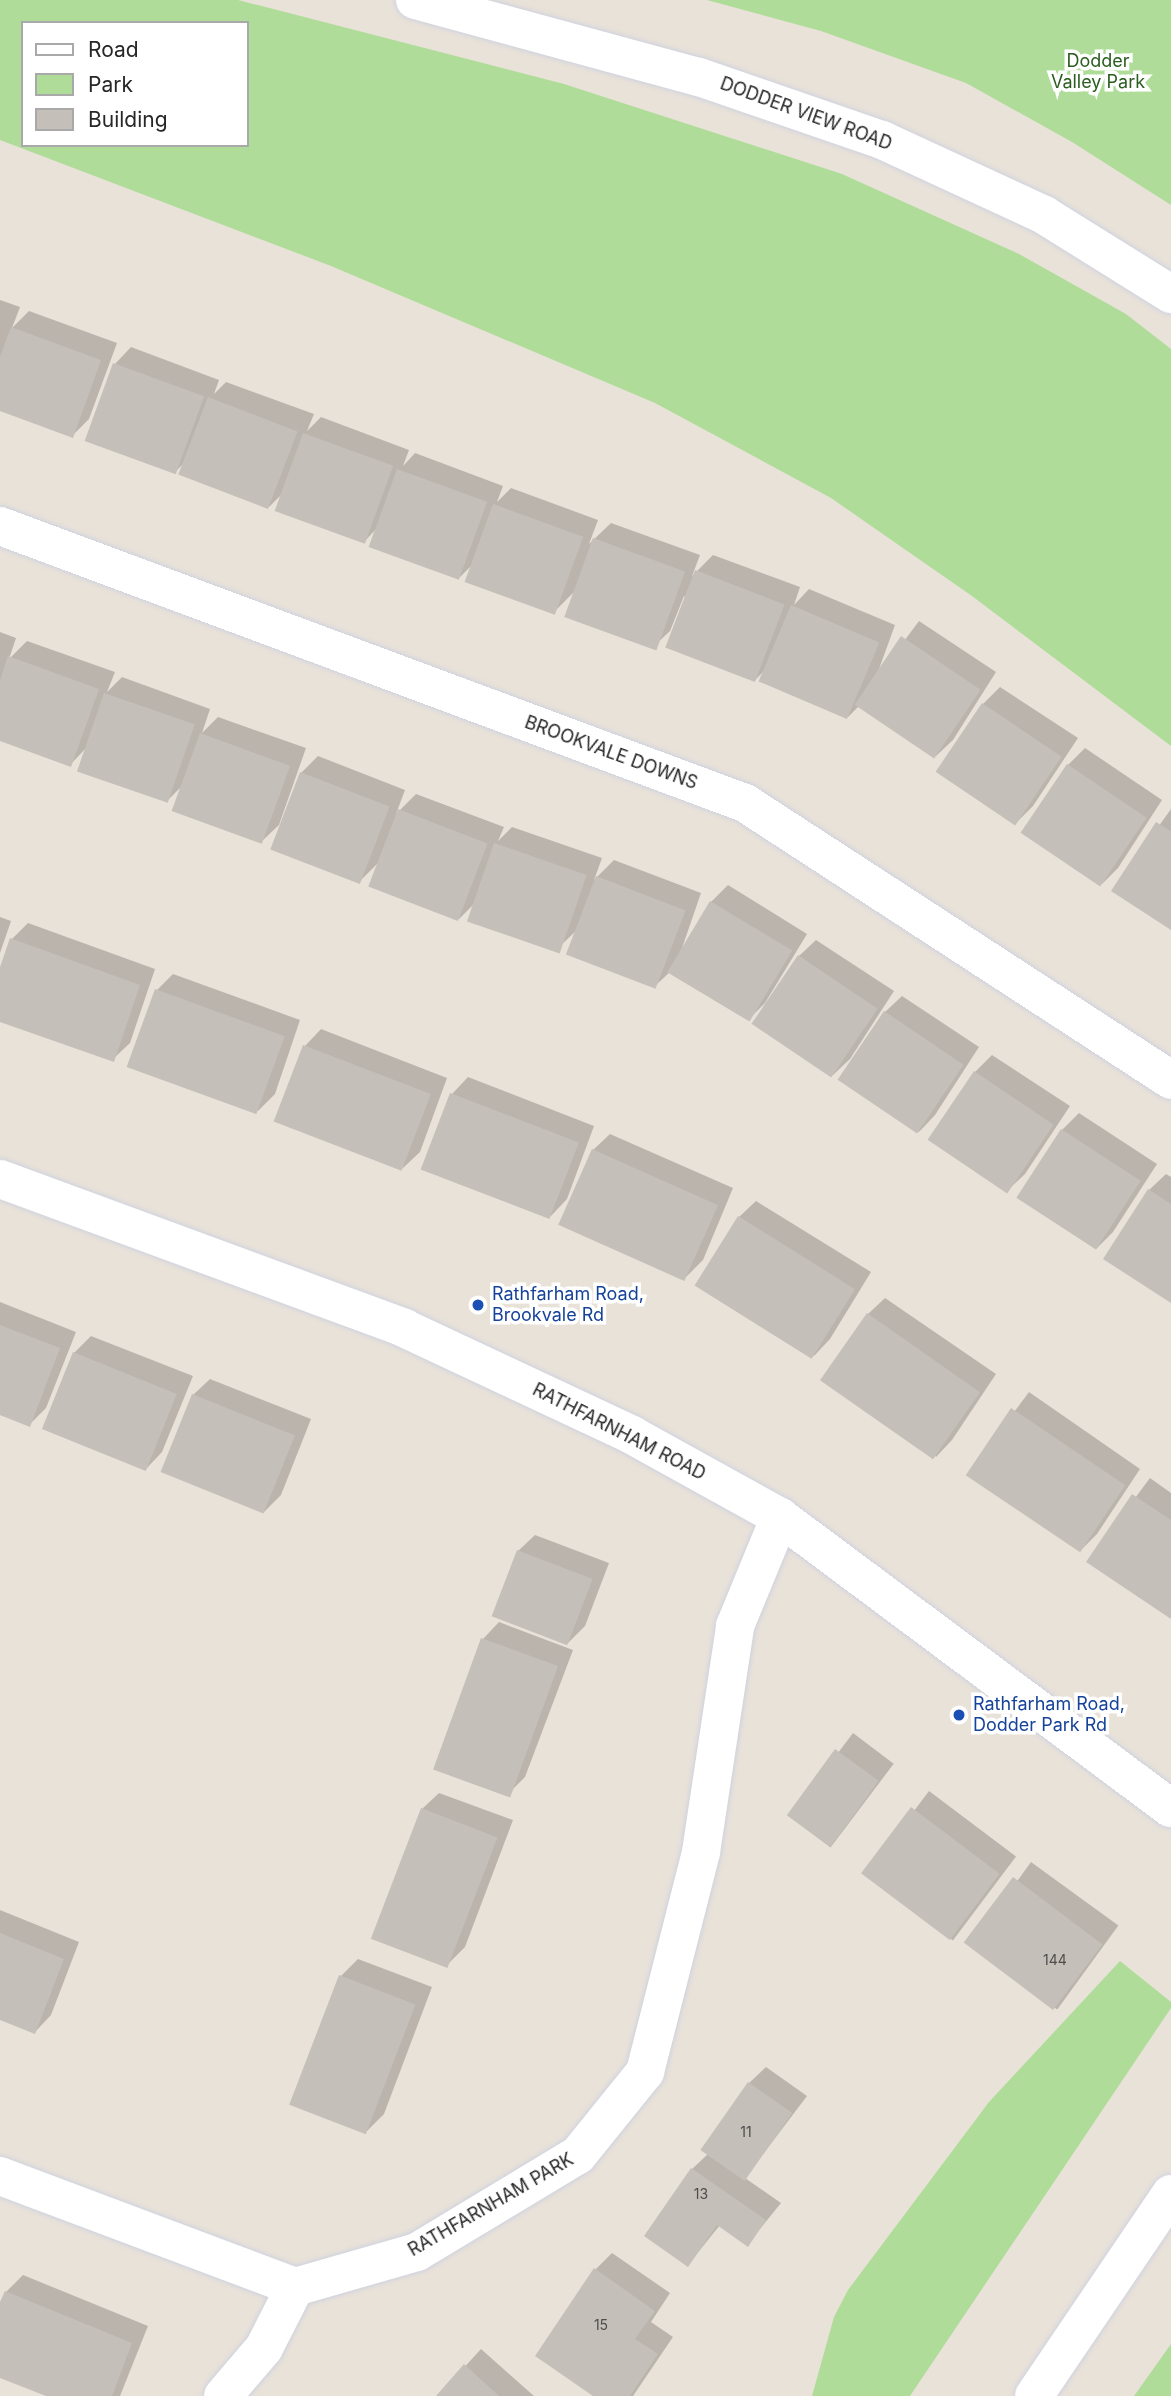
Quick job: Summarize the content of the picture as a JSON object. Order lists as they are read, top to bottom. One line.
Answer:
{"streets":{"street":["DODDER VIEW ROAD","BROOKVALE DOWNS","RATHFARNHAM ROAD","RATHFARNHAM PARK"]},"crossings":[["RATHFARNHAM ROAD","RATHFARNHAM PARK"]],"parks":["Dodder Valley Park"],"places":["Rathfarham Road, Brookvale Rd","Rathfarham Road, Dodder Park Rd"],"house_numbers":["144","11","13","15"],"legend":["Road","Park","Building"]}
